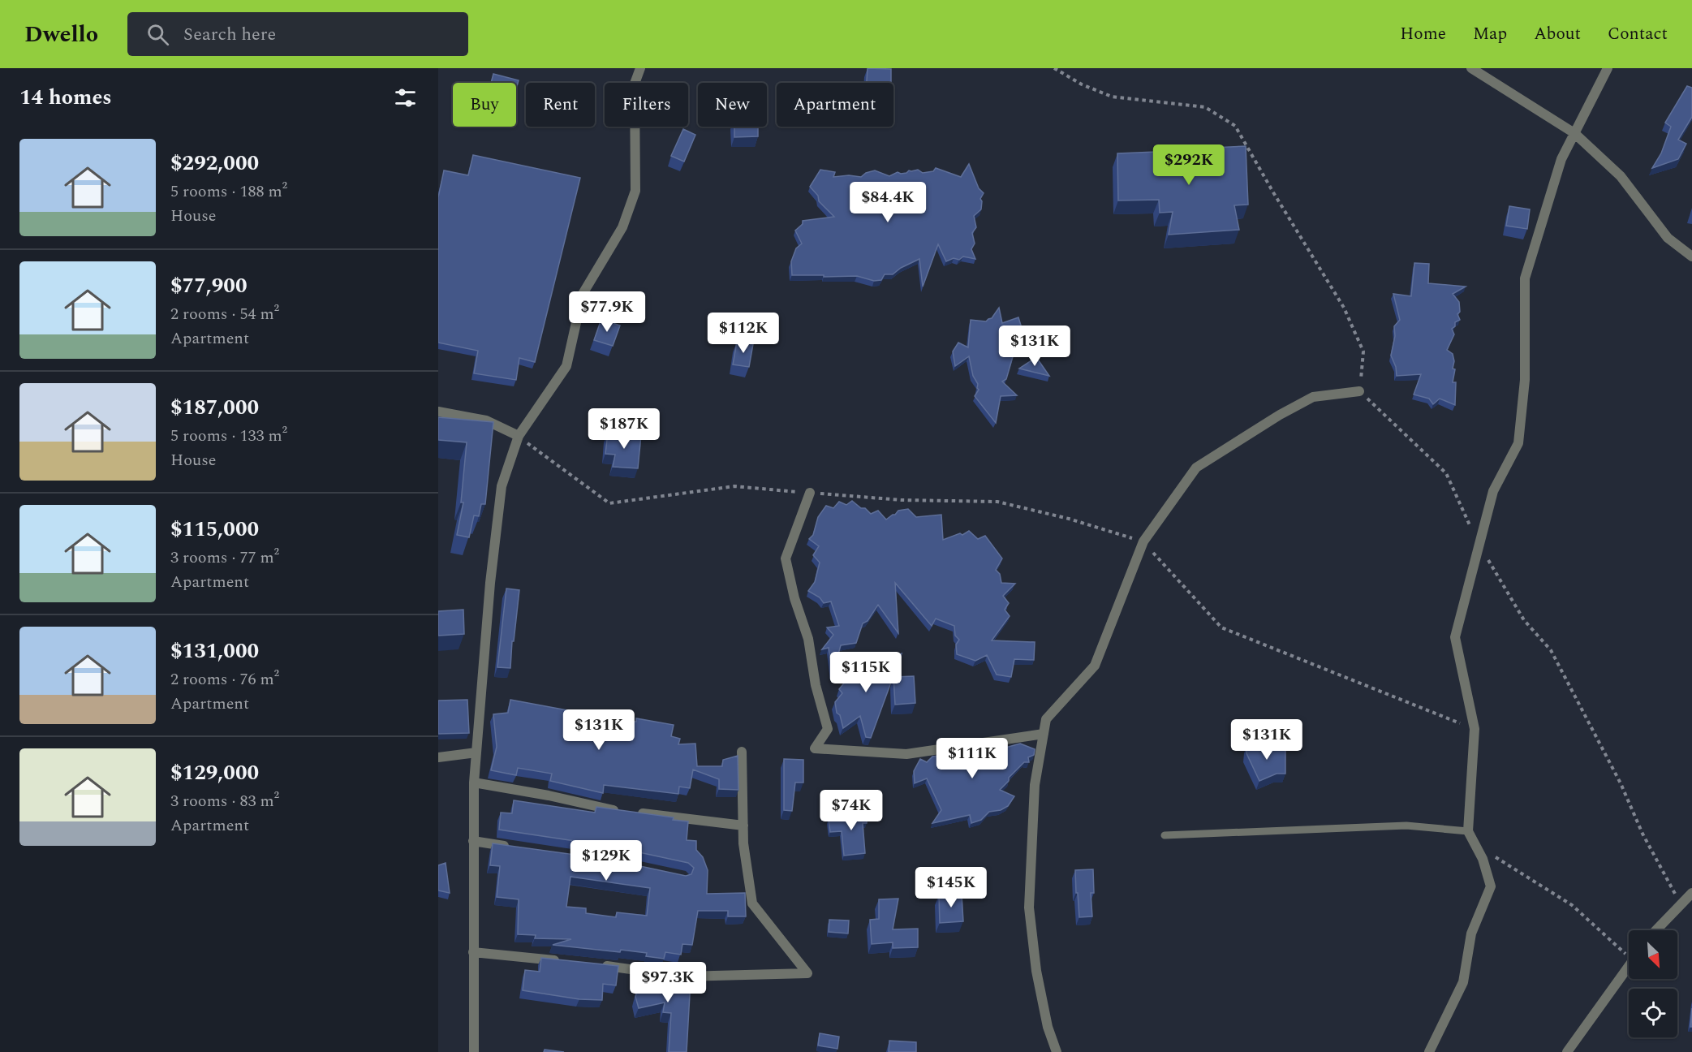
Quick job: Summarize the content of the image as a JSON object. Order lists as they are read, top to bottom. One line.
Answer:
{"north":"bottom right","page":{"header":"Dwello","search":"Search here","nav":["Home","Map","About","Contact"],"heading":"14 homes","chip":["Buy","Rent","Filters","New","Apartment"],"list":[{"name":"$292,000","note":"5 rooms · 188 m² · House"},{"name":"$77,900","note":"2 rooms · 54 m² · Apartment"},{"name":"$187,000","note":"5 rooms · 133 m² · House"},{"name":"$115,000","note":"3 rooms · 77 m² · Apartment"},{"name":"$131,000","note":"2 rooms · 76 m² · Apartment"},{"name":"$129,000","note":"3 rooms · 83 m² · Apartment"}],"price":["$292K","$84.4K","$77.9K","$112K","$131K","$187K","$115K","$131K","$131K","$111K","$74K","$129K","$145K","$97.3K"]}}
